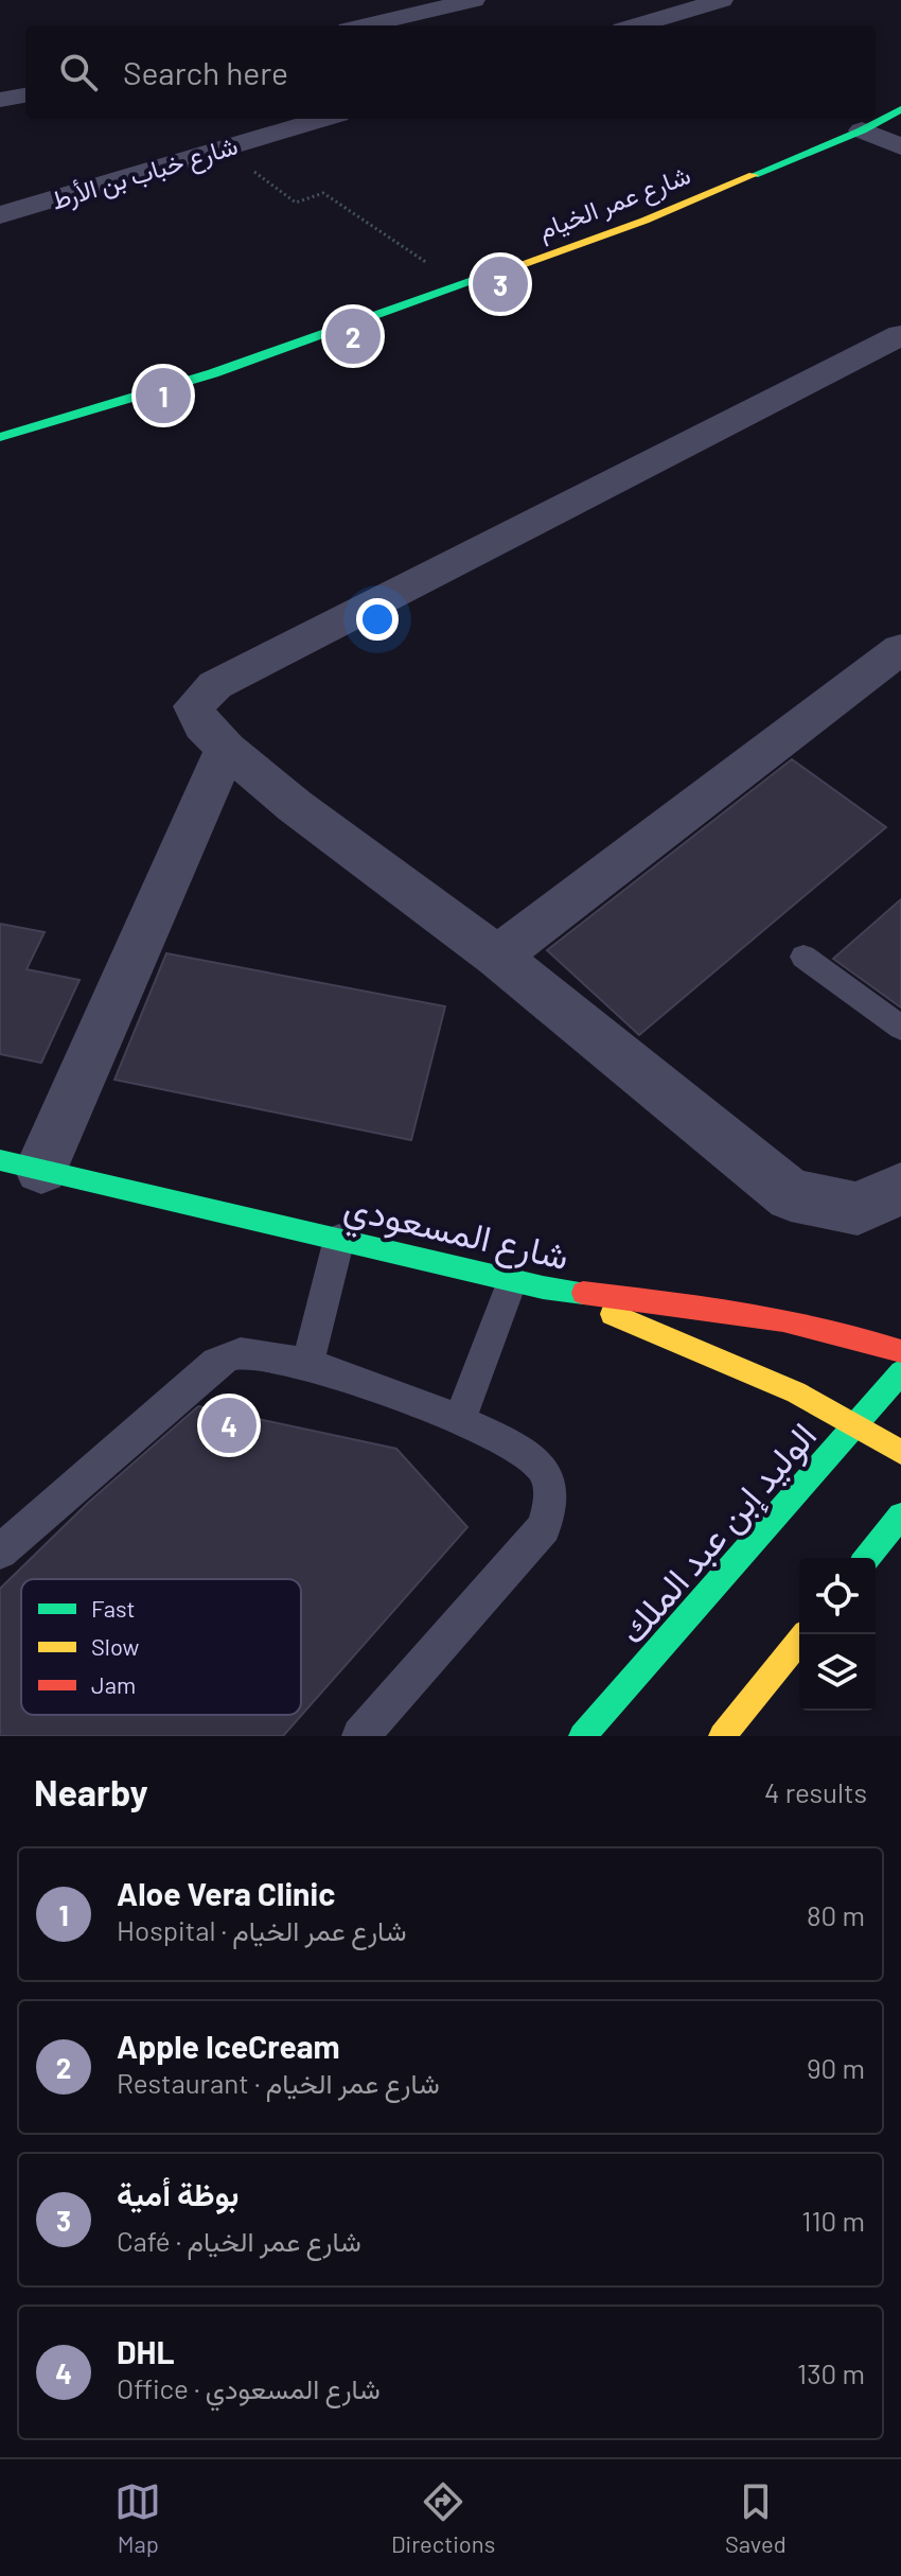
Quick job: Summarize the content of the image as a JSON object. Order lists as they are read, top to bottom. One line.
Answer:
{"streets":{"street":["شارع خباب بن الأرط","شارع عمر الخيام","شارع المسعودي","الوليد إبن عبد الملك"]},"legend":["Fast","Slow","Jam"],"page":{"search":"Search here","pins":["3","2","1","4"],"heading":["Nearby","4 results"],"list":[{"mark":"1","name":"Aloe Vera Clinic","note":"Hospital · شارع عمر الخيام","value":"80 m"},{"mark":"2","name":"Apple IceCream","note":"Restaurant · شارع عمر الخيام","value":"90 m"},{"mark":"3","name":"بوظة أمية","note":"Café · شارع عمر الخيام","value":"110 m"},{"mark":"4","name":"DHL","note":"Office · شارع المسعودي","value":"130 m"}],"nav":["Map","Directions","Saved"]}}
